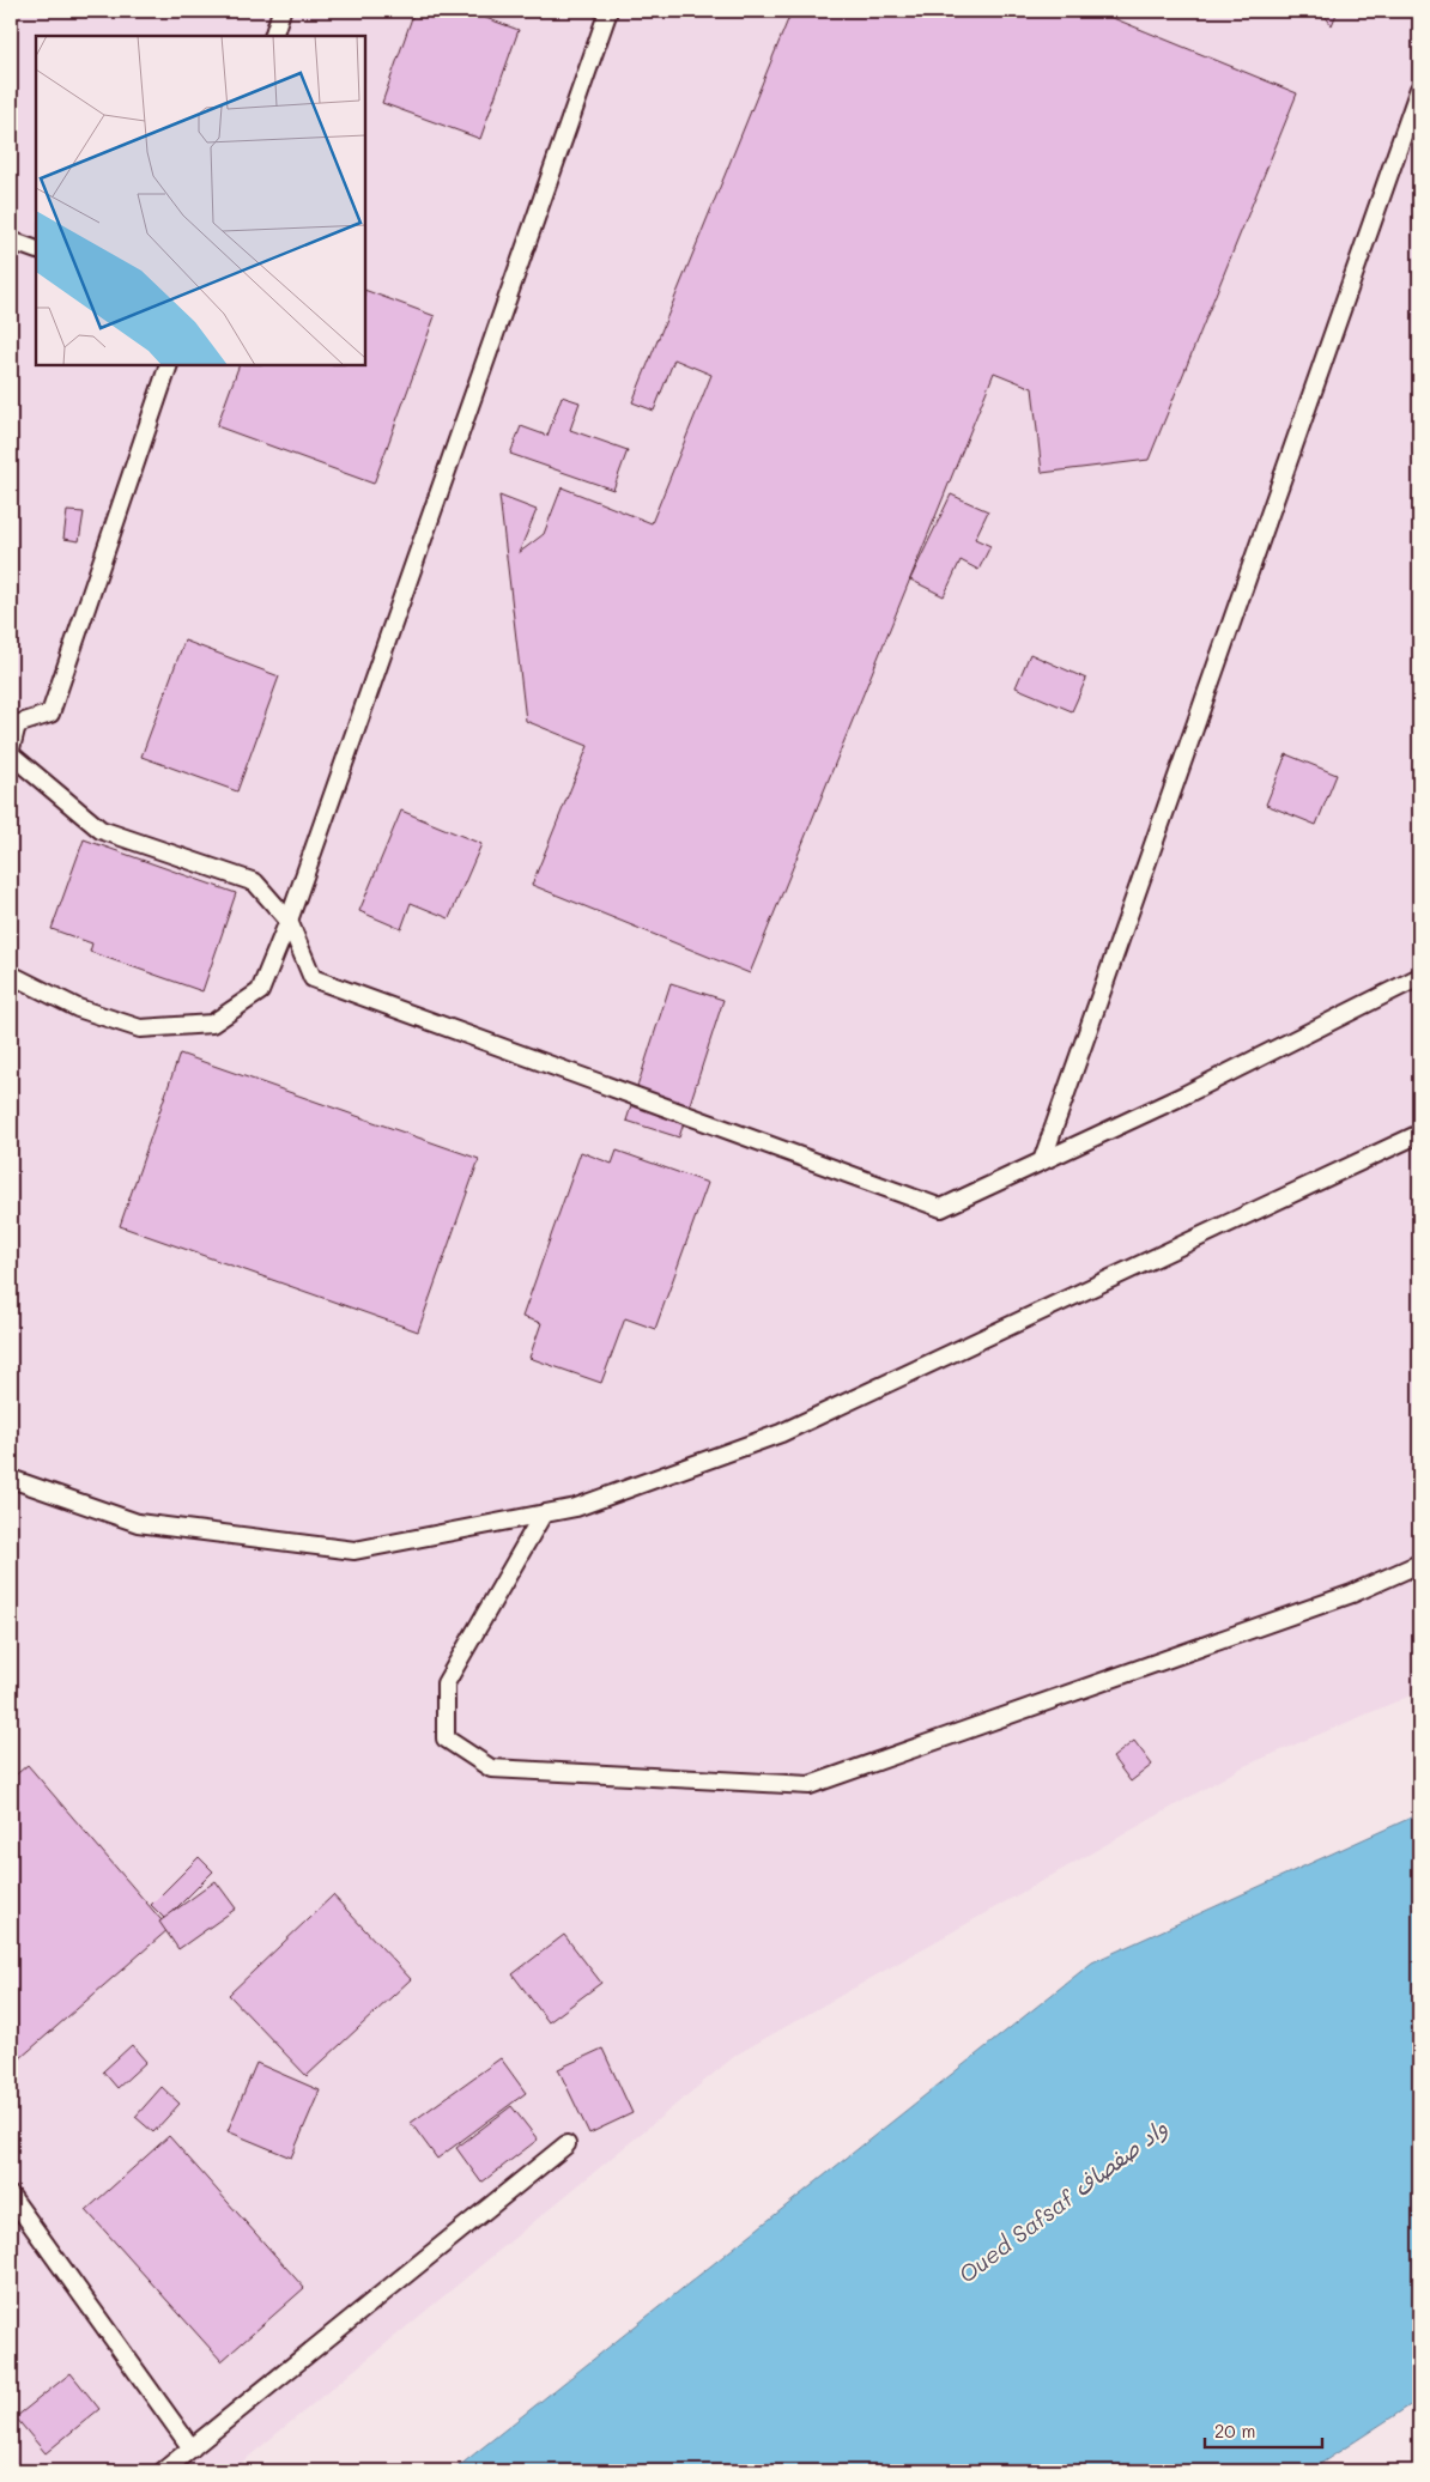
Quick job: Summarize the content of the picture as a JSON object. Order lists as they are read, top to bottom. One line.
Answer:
{"water":["Oued Safsaf واد صفصاف"],"scale_bar":"20 m"}
